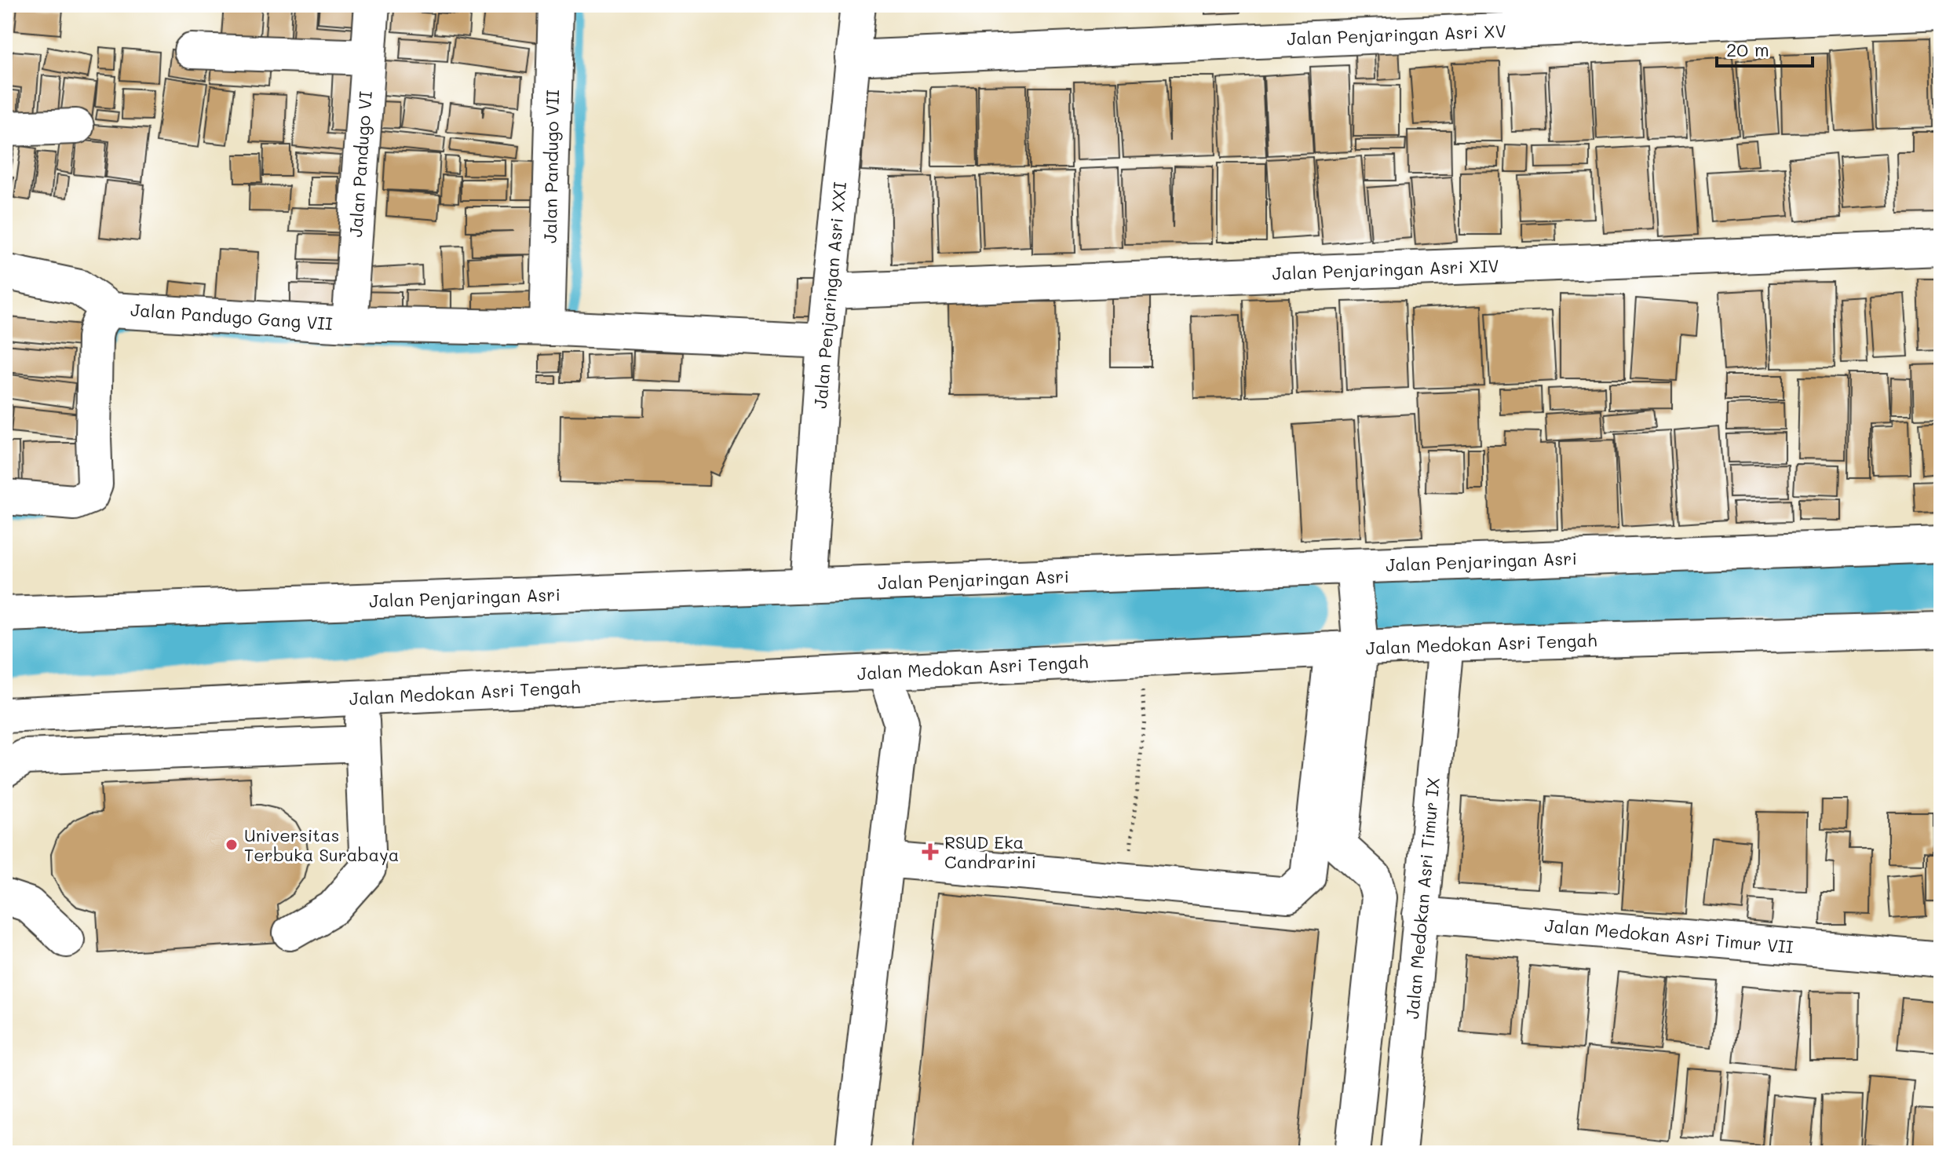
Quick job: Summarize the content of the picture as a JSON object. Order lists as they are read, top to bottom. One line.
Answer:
{"streets":{"street":["Jalan Penjaringan Asri XV","Jalan Pandugo VI","Jalan Pandugo VII","Jalan Penjaringan Asri XIV","Jalan Penjaringan Asri XXI","Jalan Pandugo Gang VII","Jalan Penjaringan Asri","Jalan Medokan Asri Tengah","Jalan Medokan Asri Timur IX","Jalan Medokan Asri Timur VII"]},"crossings":[["Jalan Penjaringan Asri XV","Jalan Penjaringan Asri XXI"],["Jalan Pandugo VI","Jalan Pandugo Gang VII"],["Jalan Pandugo VII","Jalan Pandugo Gang VII"],["Jalan Penjaringan Asri XIV","Jalan Penjaringan Asri XXI"],["Jalan Penjaringan Asri XXI","Jalan Penjaringan Asri"],["Jalan Medokan Asri Tengah","Jalan Medokan Asri Timur IX"],["Jalan Medokan Asri Timur IX","Jalan Medokan Asri Timur VII"]],"places":{"other":["Universitas Terbuka Surabaya"],"health":["RSUD Eka Candrarini"]},"scale_bar":"20 m"}
